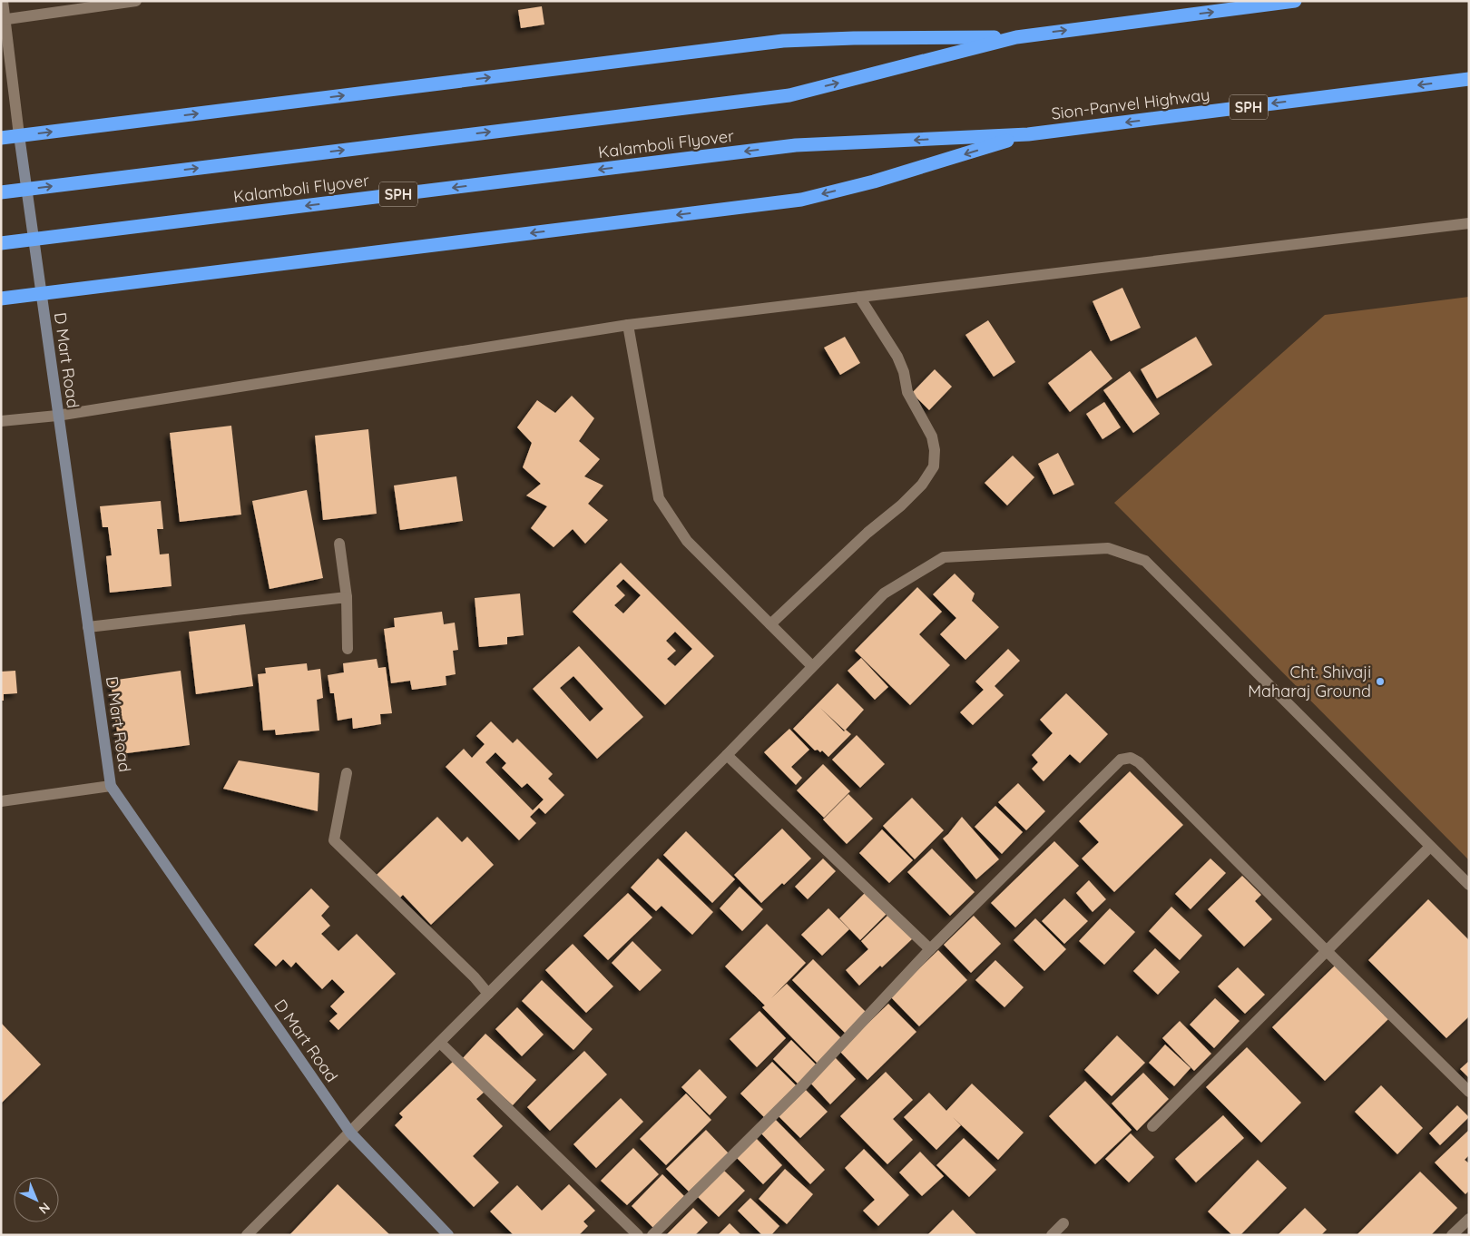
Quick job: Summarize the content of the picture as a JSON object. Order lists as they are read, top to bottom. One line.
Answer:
{"streets":{"highway":["Sion-Panvel Highway","SPH","Kalamboli Flyover"],"main road":["D Mart Road"]},"crossings":[["Sion-Panvel Highway","Kalamboli Flyover"]],"places":["Cht. Shivaji Maharaj Ground"],"north":"bottom right"}
